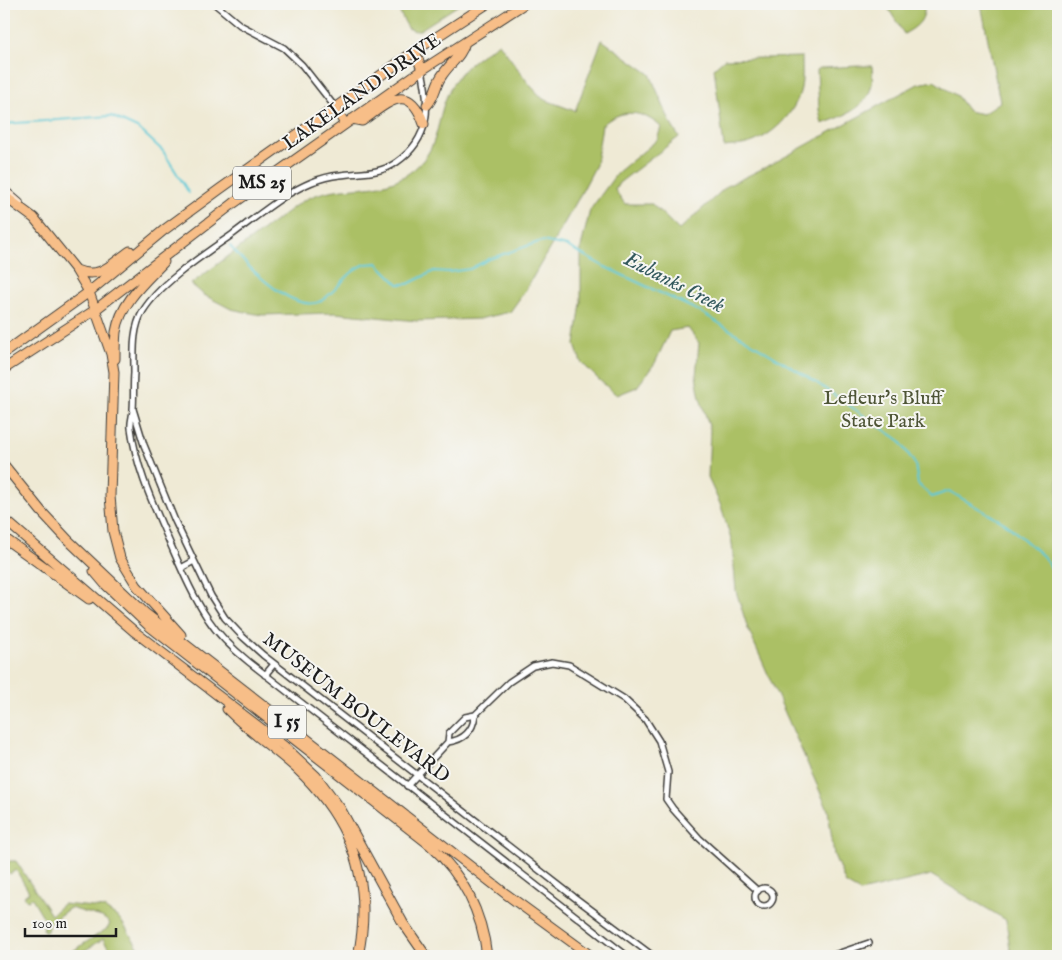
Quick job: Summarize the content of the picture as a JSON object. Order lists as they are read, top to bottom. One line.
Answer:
{"streets":{"highway":["LAKELAND DRIVE","MS 25","I 55"],"street":["MUSEUM BOULEVARD"]},"crossings":[["LAKELAND DRIVE","MUSEUM BOULEVARD"]],"water":["Eubanks Creek"],"parks":["Lefleur's Bluff State Park"],"scale_bar":"100 m"}
